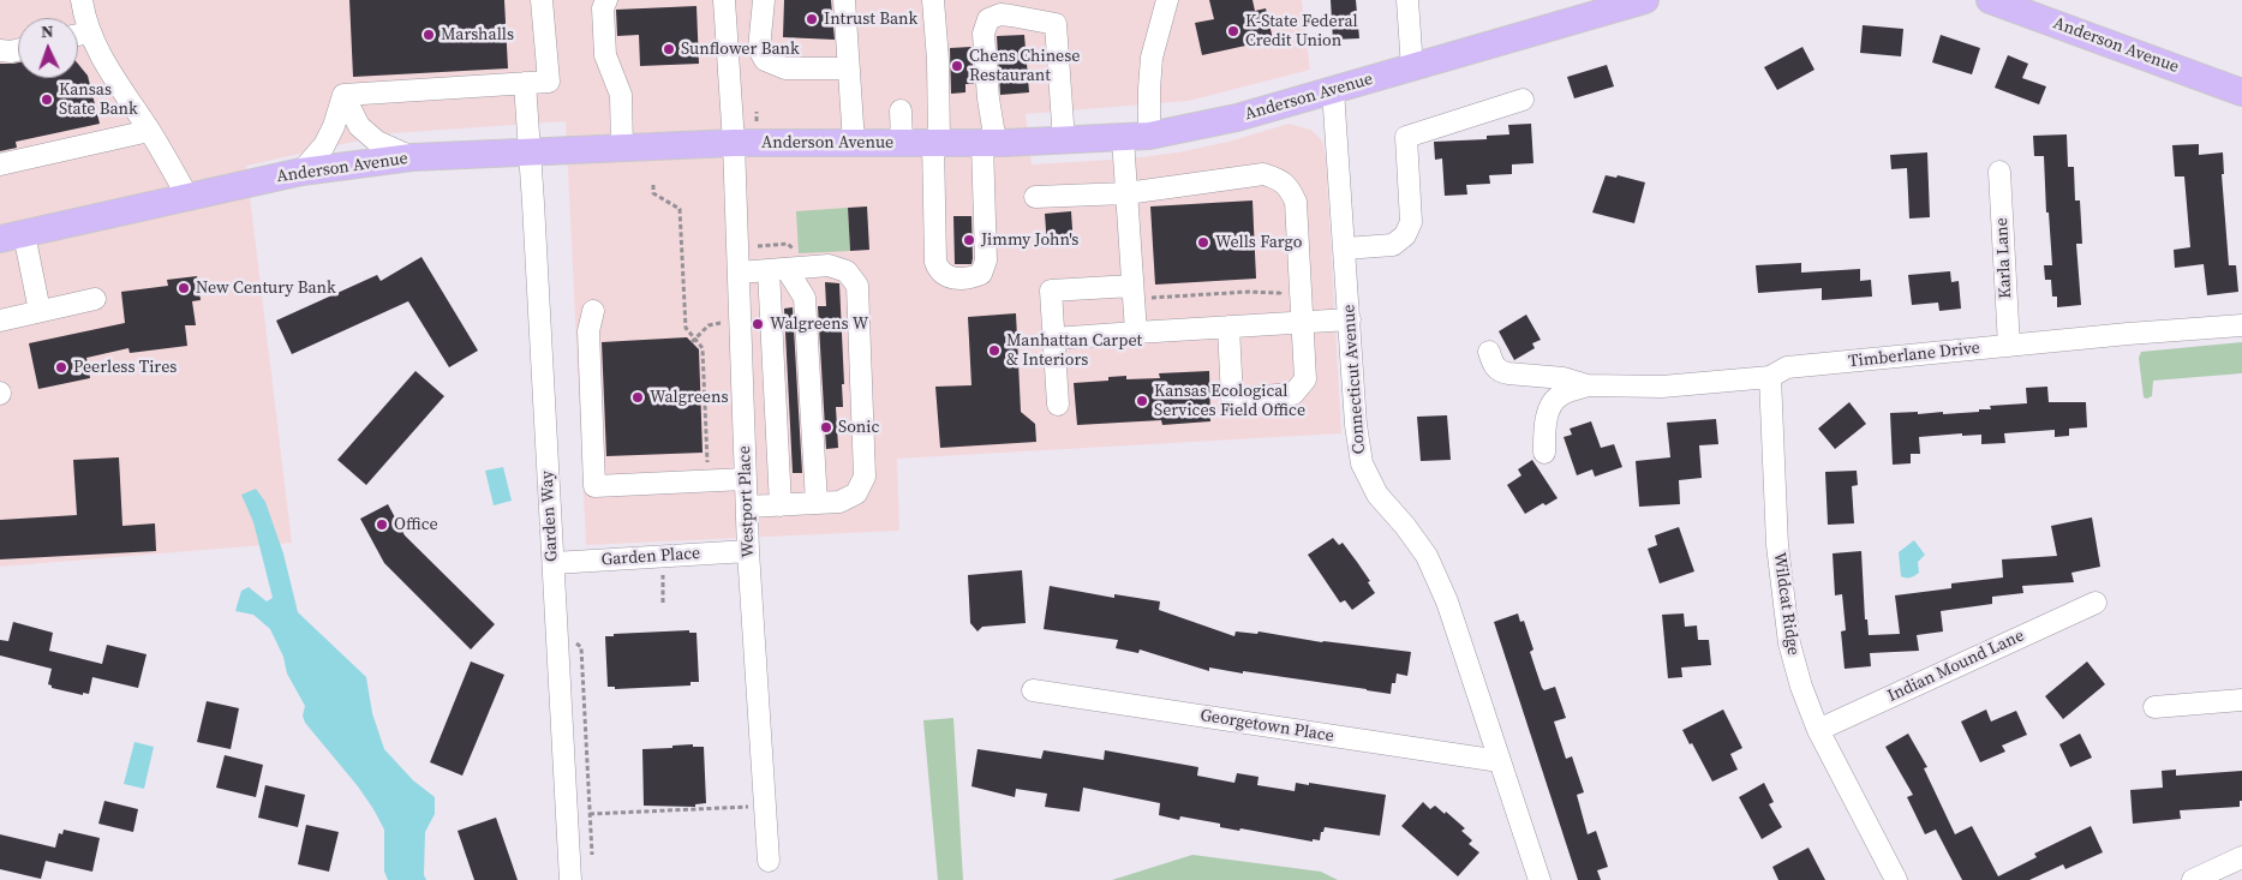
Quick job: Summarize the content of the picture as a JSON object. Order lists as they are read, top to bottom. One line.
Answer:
{"streets":{"main road":["Anderson Avenue"],"street":["Karla Lane","Timberlane Drive","Connecticut Avenue","Westport Place","Garden Way","Garden Place","Wildcat Ridge","Indian Mound Lane","Georgetown Place"]},"crossings":[["Anderson Avenue","Connecticut Avenue"],["Anderson Avenue","Westport Place"],["Anderson Avenue","Garden Way"],["Karla Lane","Timberlane Drive"],["Timberlane Drive","Wildcat Ridge"],["Connecticut Avenue","Georgetown Place"],["Westport Place","Garden Place"],["Garden Way","Garden Place"],["Wildcat Ridge","Indian Mound Lane"]],"places":["Intrust Bank","K-State Federal Credit Union","Marshalls","Sunflower Bank","Chens Chinese Restaurant","Kansas State Bank","Jimmy John's","Wells Fargo","New Century Bank","Walgreens W","Manhattan Carpet & Interiors","Peerless Tires","Walgreens","Kansas Ecological Services Field Office","Sonic","Office"],"north":"top"}
